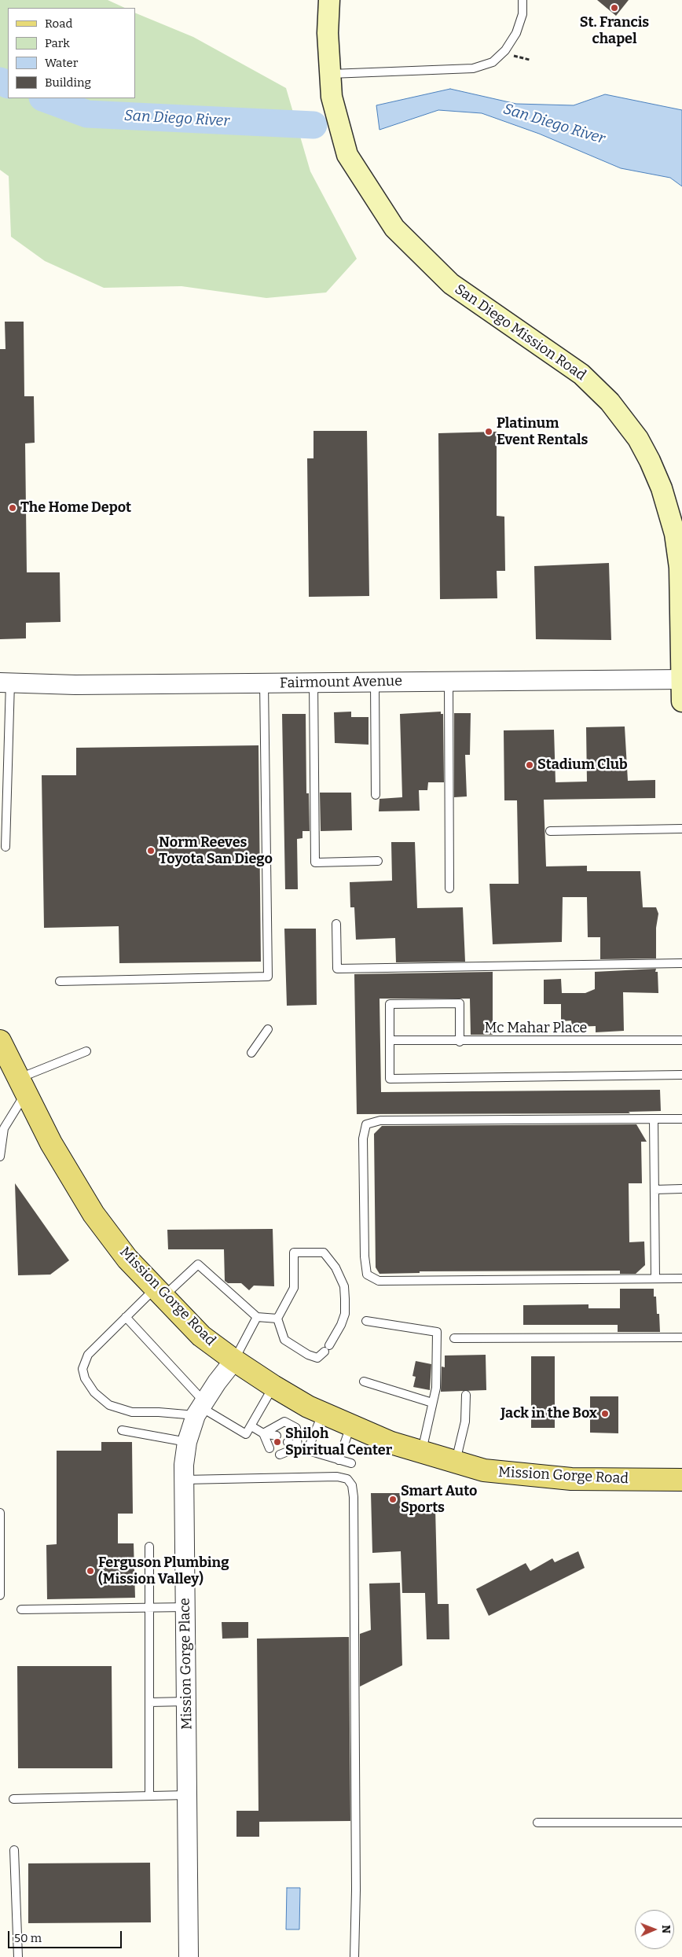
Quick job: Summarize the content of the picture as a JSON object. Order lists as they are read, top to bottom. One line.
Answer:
{"streets":{"main road":["San Diego Mission Road","Mission Gorge Road"],"street":["Fairmount Avenue","Mission Gorge Place"],"lane":["Mc Mahar Place"]},"crossings":[["San Diego Mission Road","Fairmount Avenue"],["Mission Gorge Road","Mission Gorge Place"]],"water":["San Diego River"],"places":["St. Francis chapel","Platinum Event Rentals","The Home Depot","Stadium Club","Norm Reeves Toyota San Diego","Jack in the Box","Shiloh Spiritual Center","Smart Auto Sports","Ferguson Plumbing (Mission Valley)"],"legend":["Road","Park","Water","Building"],"scale_bar":"50 m","north":"right"}
